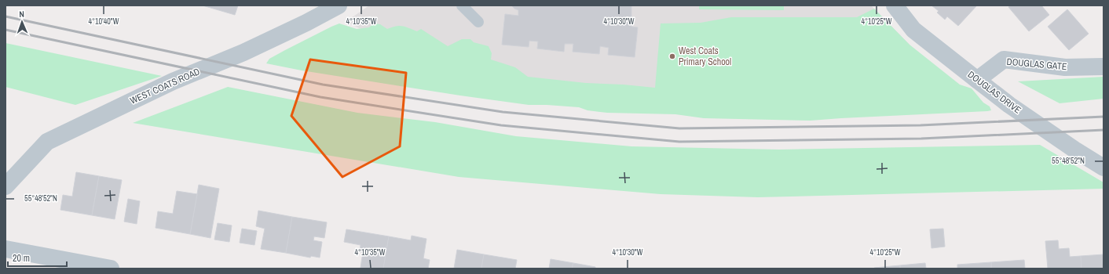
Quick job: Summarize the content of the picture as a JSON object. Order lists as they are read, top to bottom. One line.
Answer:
{"streets":{"street":["DOUGLAS GATE","WEST COATS ROAD","DOUGLAS DRIVE"]},"crossings":[["DOUGLAS GATE","DOUGLAS DRIVE"]],"places":["West Coats Primary School"],"scale_bar":"20 m","north":"top","coordinates":["4°10'40\"W","4°10'35\"W","4°10'30\"W","4°10'25\"W","55°48'52\"N"]}
